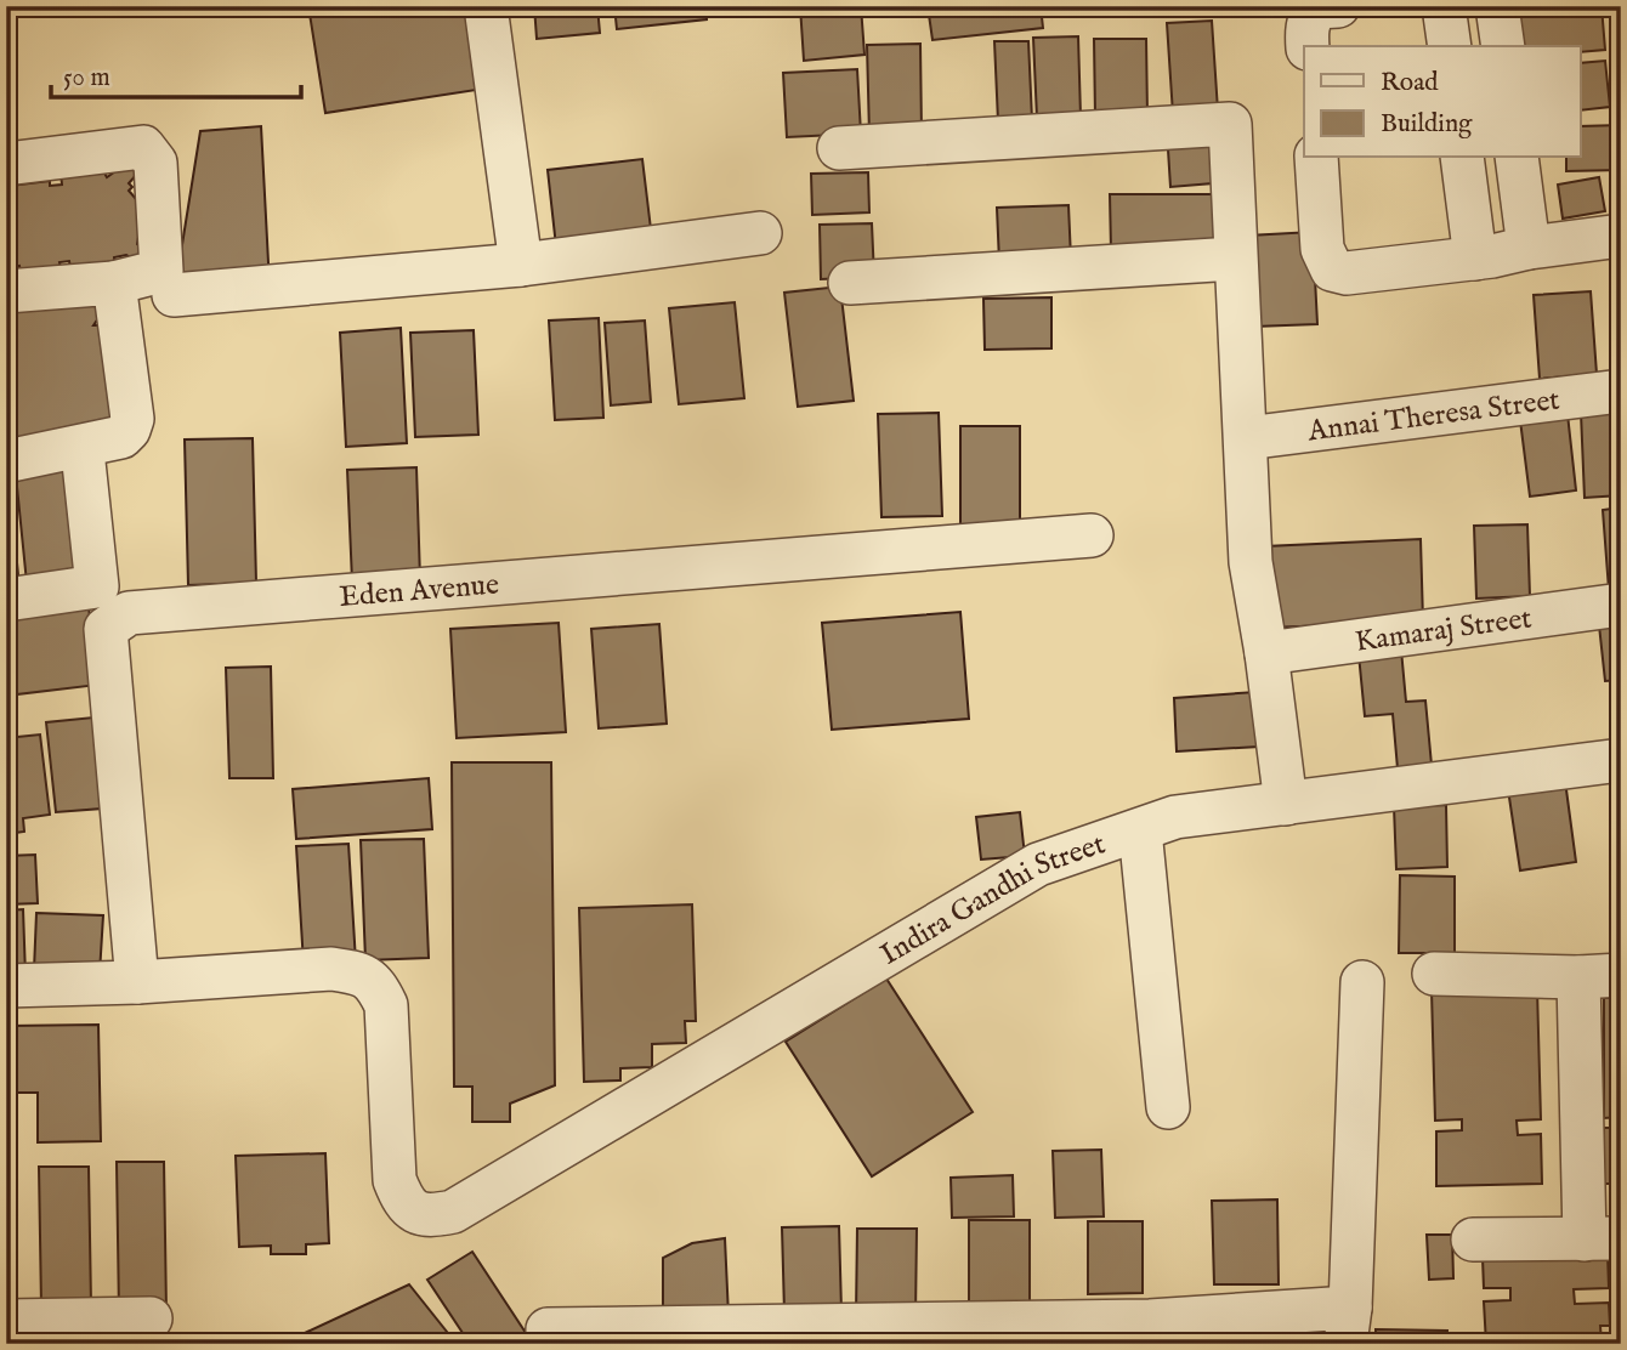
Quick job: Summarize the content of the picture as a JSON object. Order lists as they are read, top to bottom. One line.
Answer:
{"streets":{"street":["Annai Theresa Street","Eden Avenue","Kamaraj Street","Indira Gandhi Street"]},"legend":["Road","Building"],"scale_bar":"50 m"}
